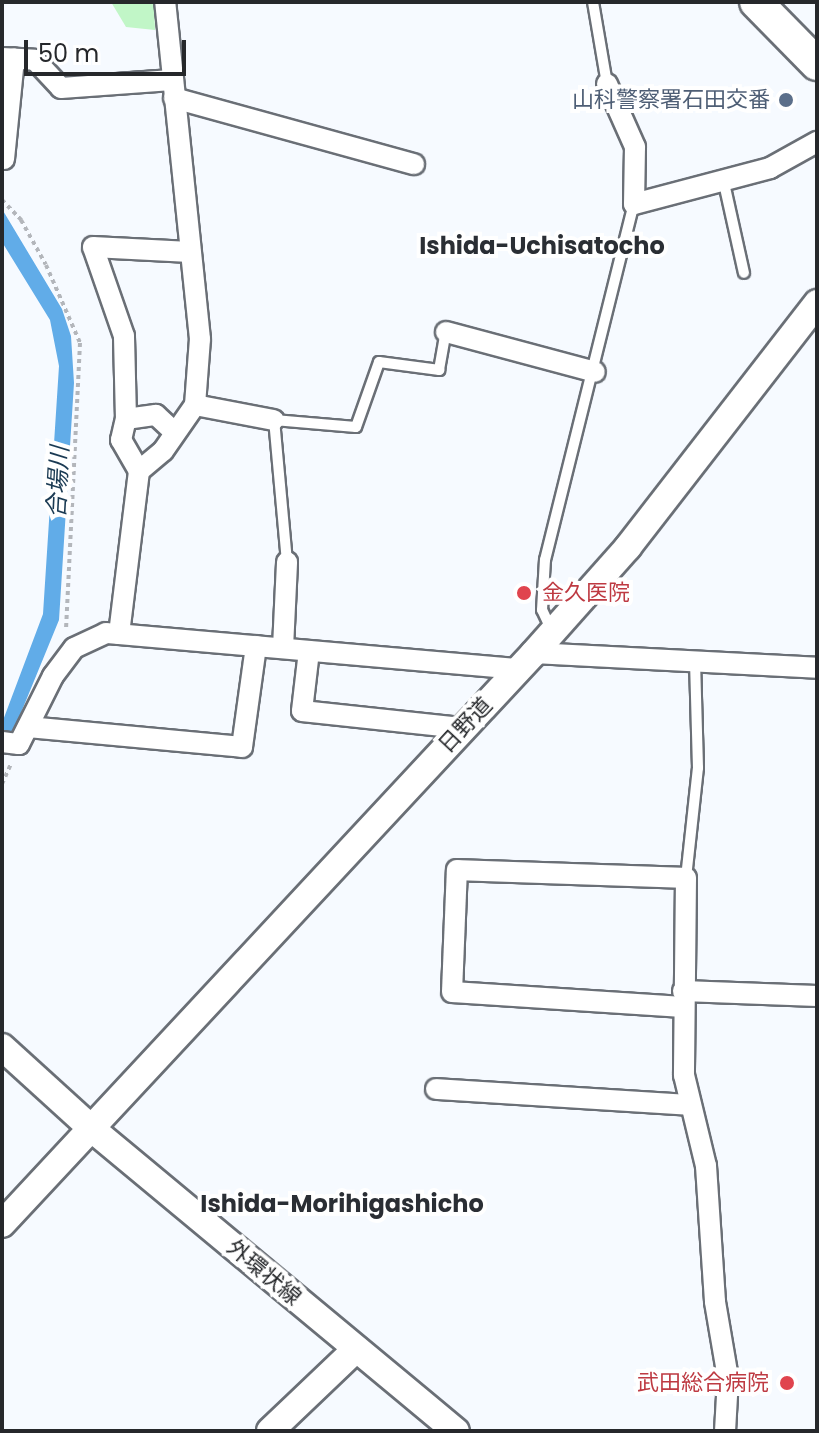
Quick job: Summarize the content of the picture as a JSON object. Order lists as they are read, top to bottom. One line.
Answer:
{"streets":{"street":["日野道","外環状線"]},"crossings":[["日野道","外環状線"]],"districts":["Ishida-Uchisatocho","Ishida-Morihigashicho"],"water":["合場川"],"places":["山科警察署石田交番","金久医院","武田総合病院"],"scale_bar":"50 m"}
